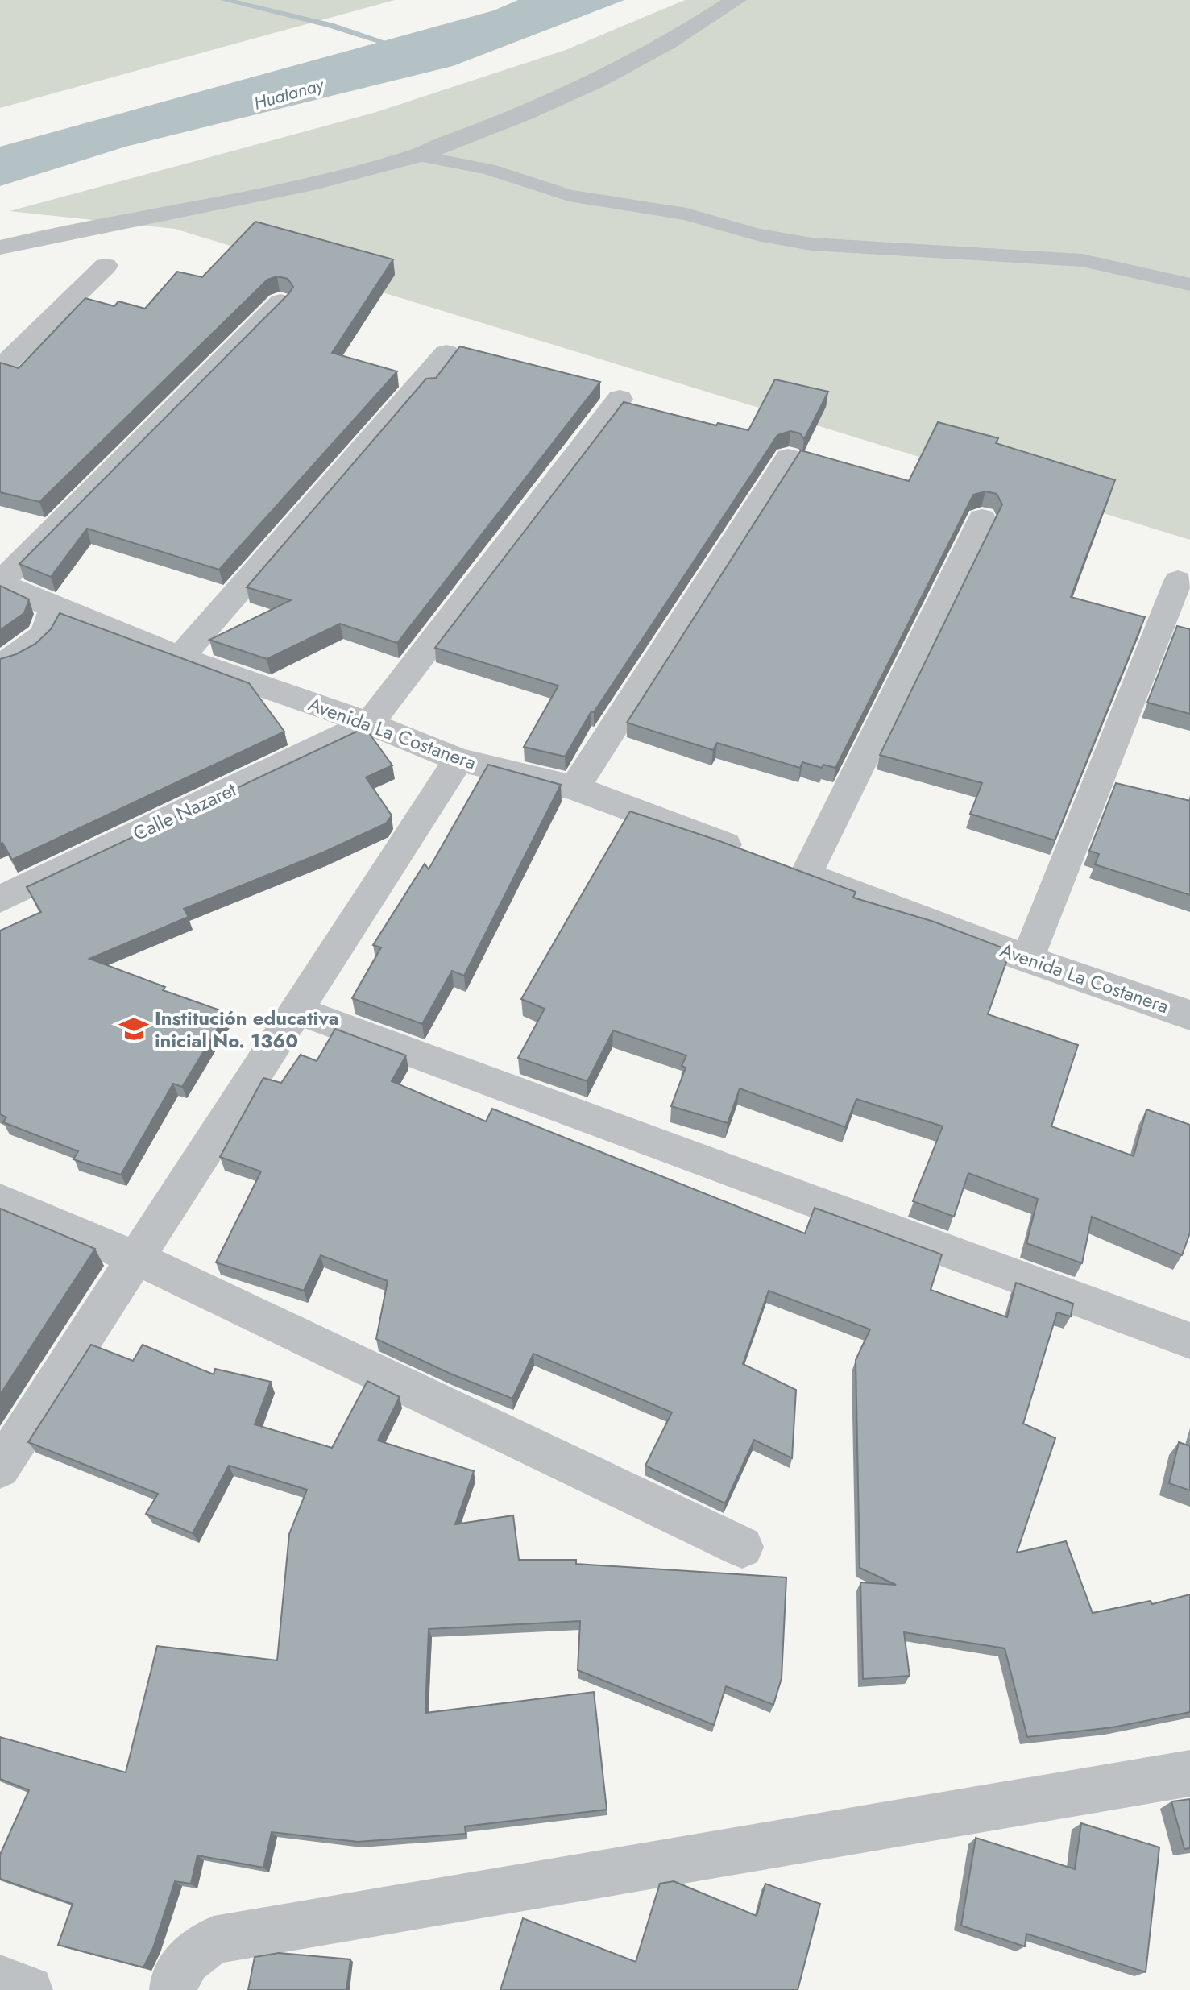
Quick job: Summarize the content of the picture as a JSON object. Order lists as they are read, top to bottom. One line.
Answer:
{"streets":{"street":["Avenida La Costanera","Calle Nazaret"]},"crossings":[["Avenida La Costanera","Calle Nazaret"]],"water":["Huatanay"],"places":{"school or university":["Institución educativa inicial No. 1360"]}}
